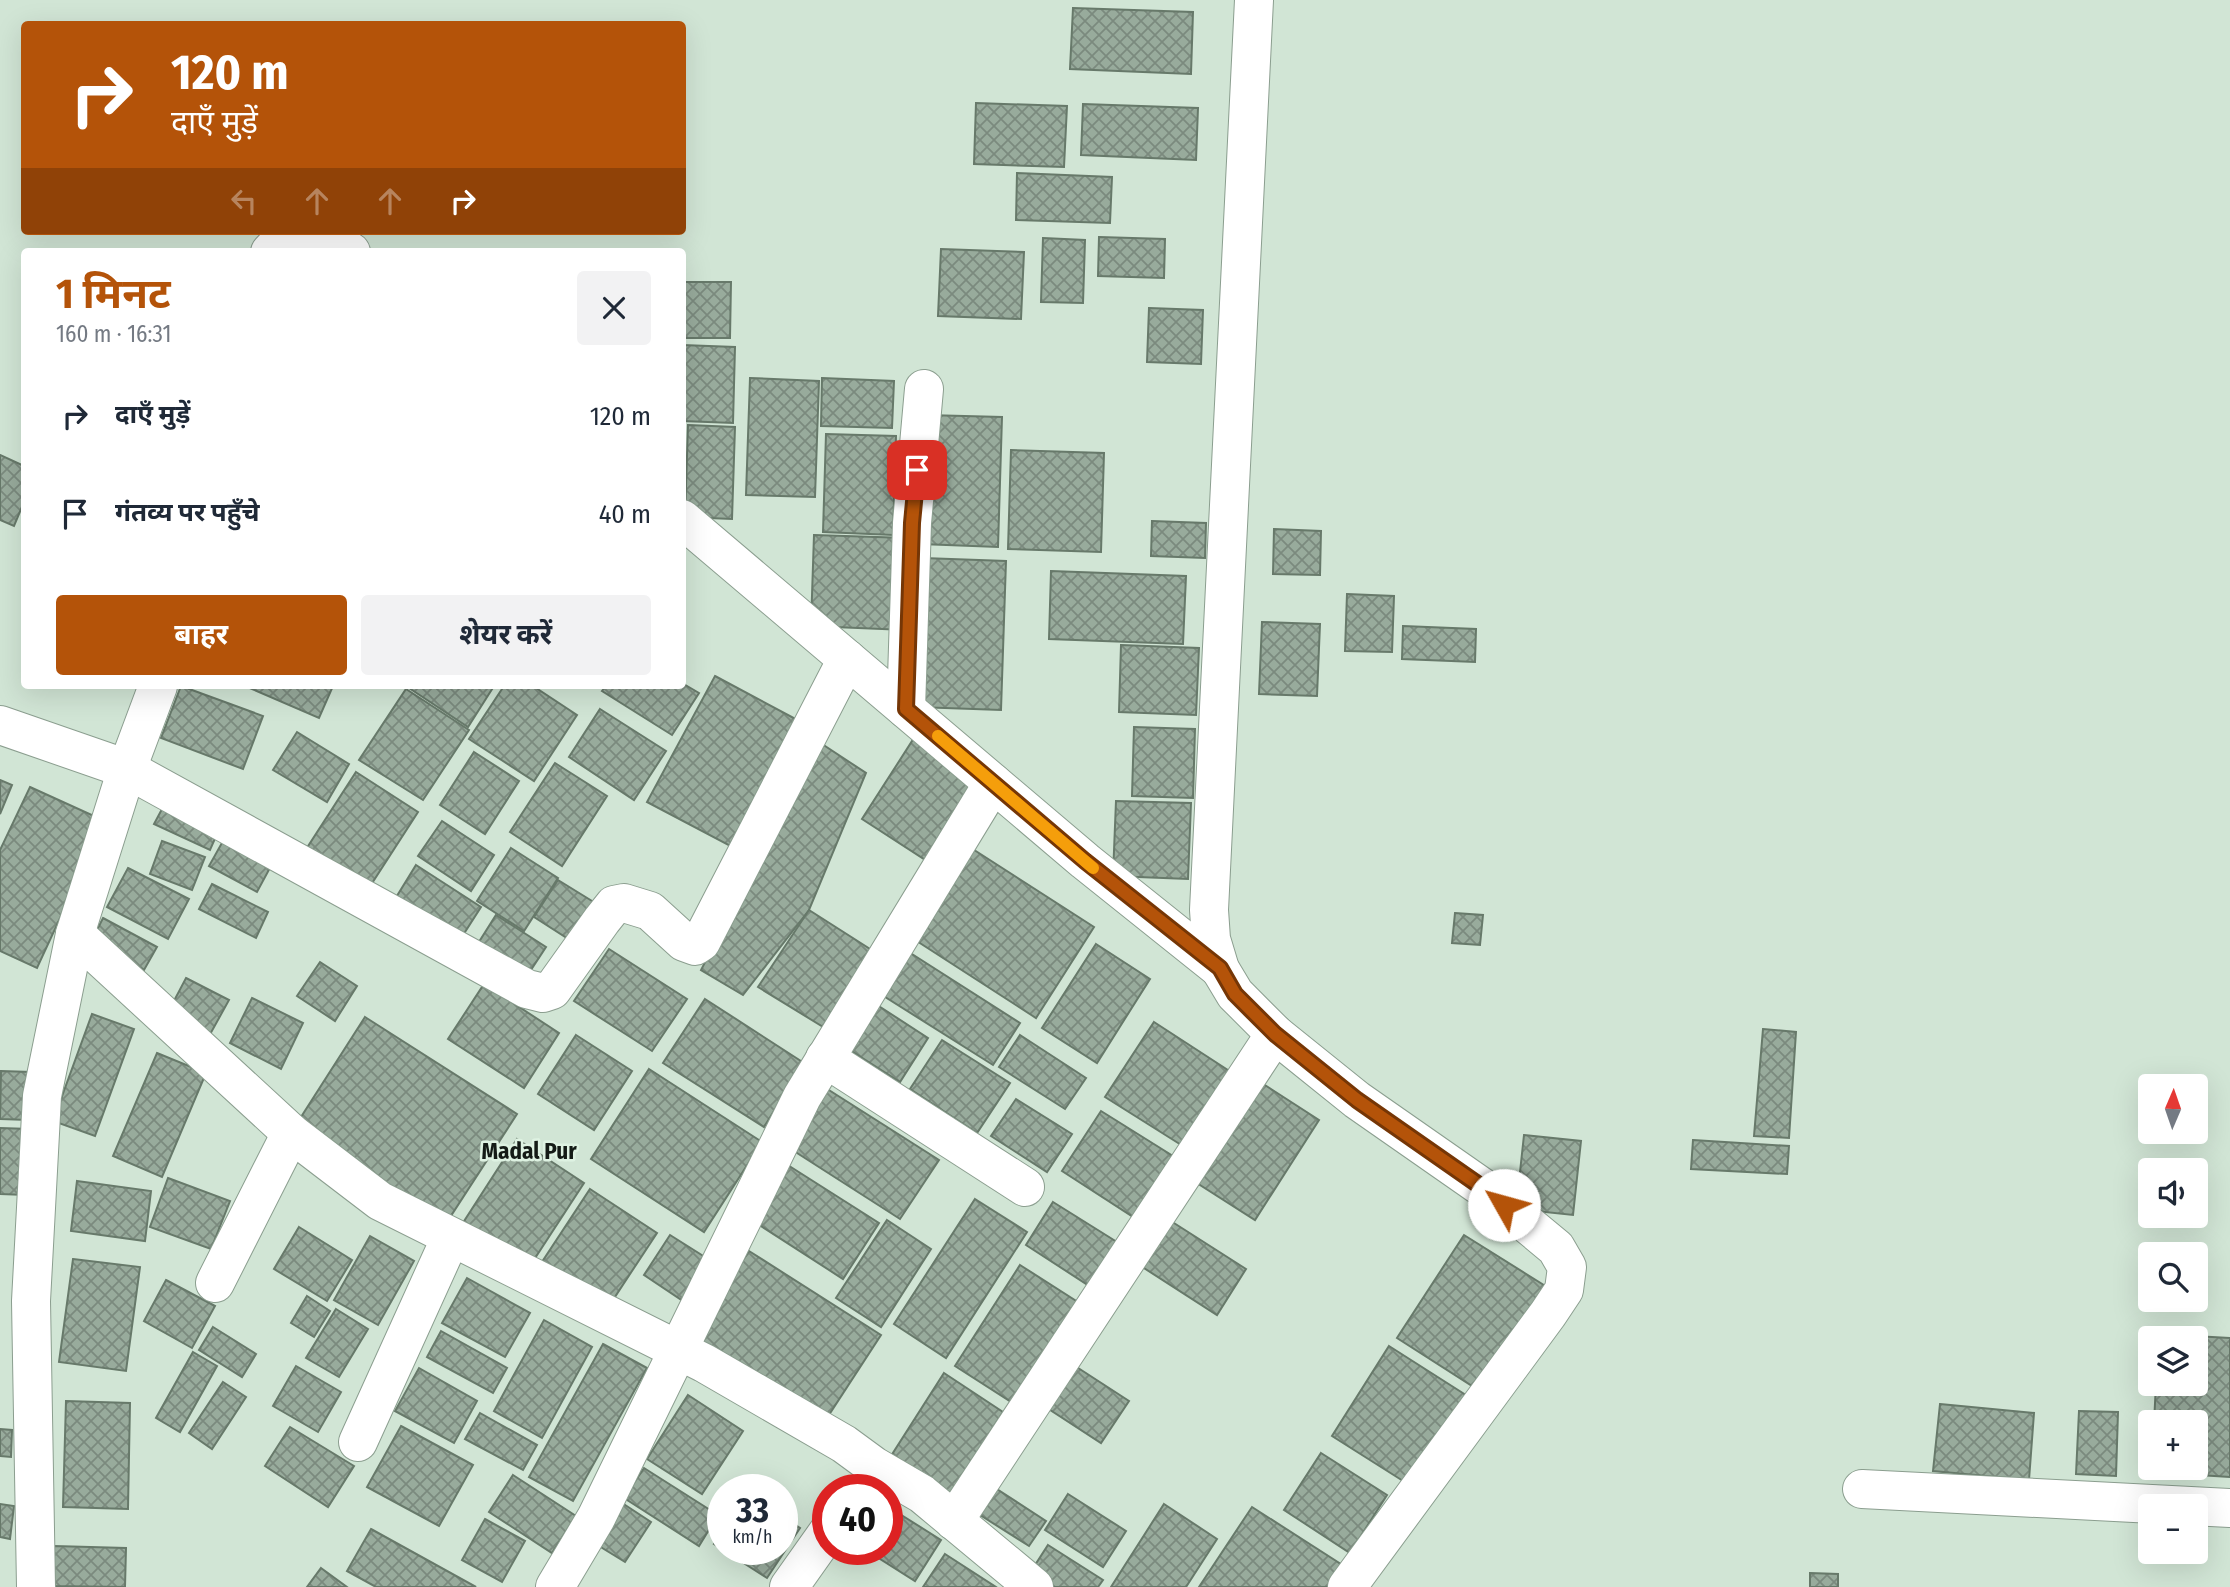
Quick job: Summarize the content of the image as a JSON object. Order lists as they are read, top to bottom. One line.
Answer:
{"districts":["Madal Pur"],"north":"top","page":{"turn":["120 m","दाएँ मुड़ें"],"heading":["1 मिनट","160 m · 16:31"],"list":[{"name":"दाएँ मुड़ें","value":"120 m"},{"name":"गंतव्य पर पहुँचे","value":"40 m"}],"buttons":["बाहर","शेयर करें"],"map_buttons":["+","−"],"speed":"33 km/h","limit":"40"}}
